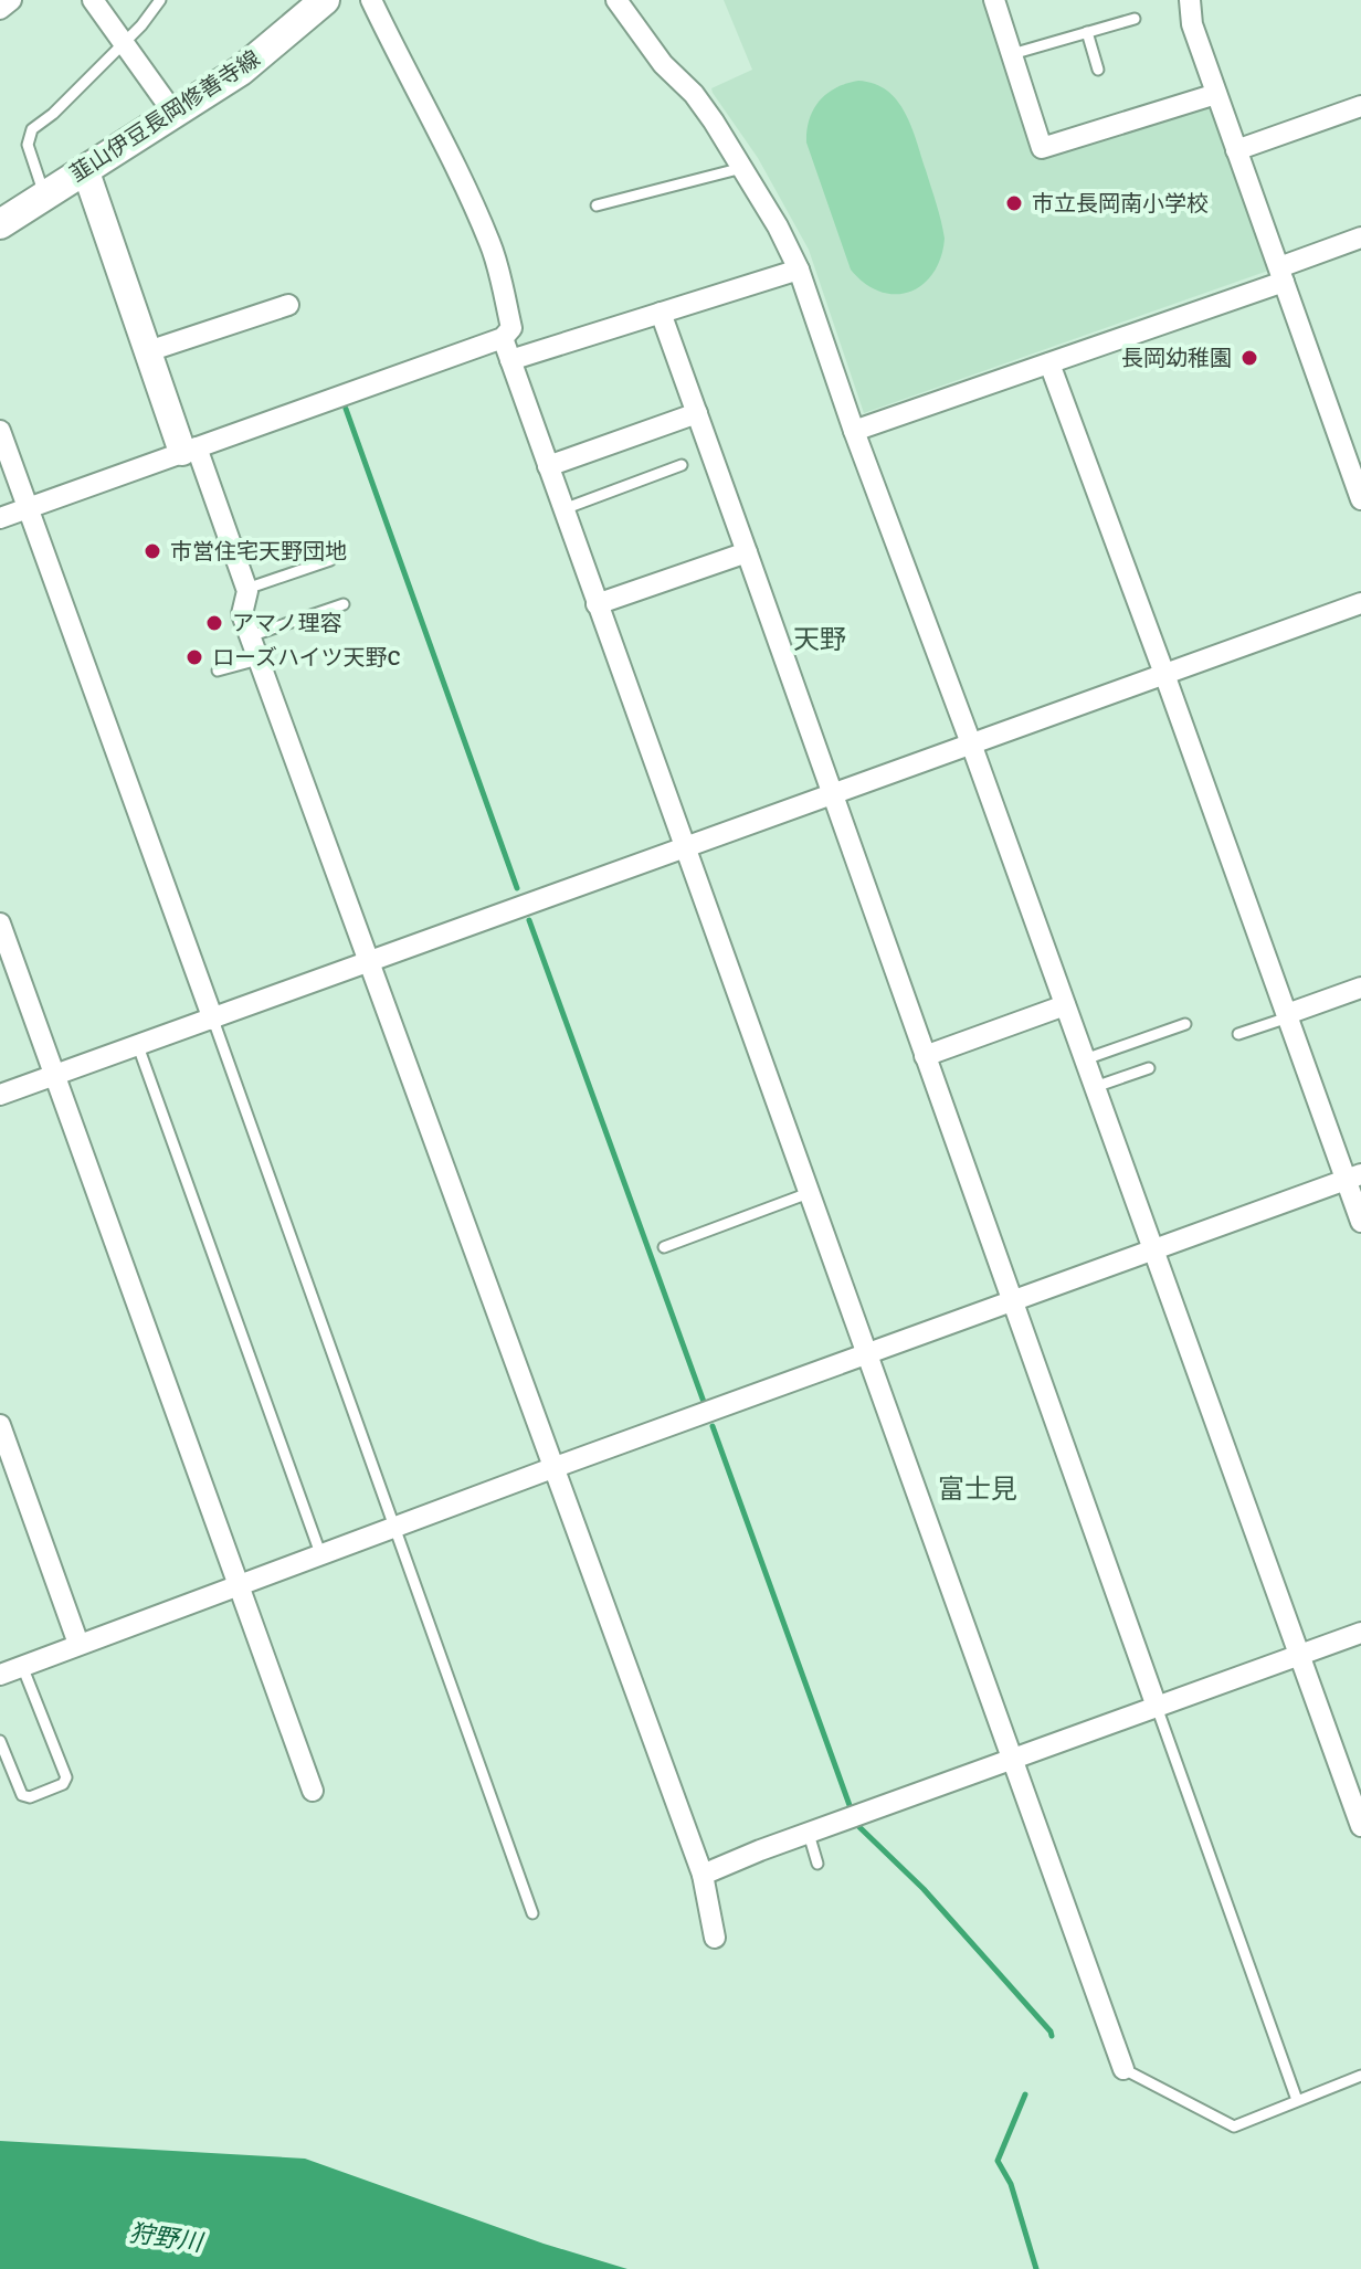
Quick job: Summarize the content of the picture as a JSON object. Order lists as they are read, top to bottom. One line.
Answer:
{"streets":{"main road":["韮山伊豆長岡修善寺線"]},"districts":["天野","富士見"],"water":["狩野川"],"places":["市立長岡南小学校","長岡幼稚園","市営住宅天野団地","アマノ理容","ローズハイツ天野C"]}
